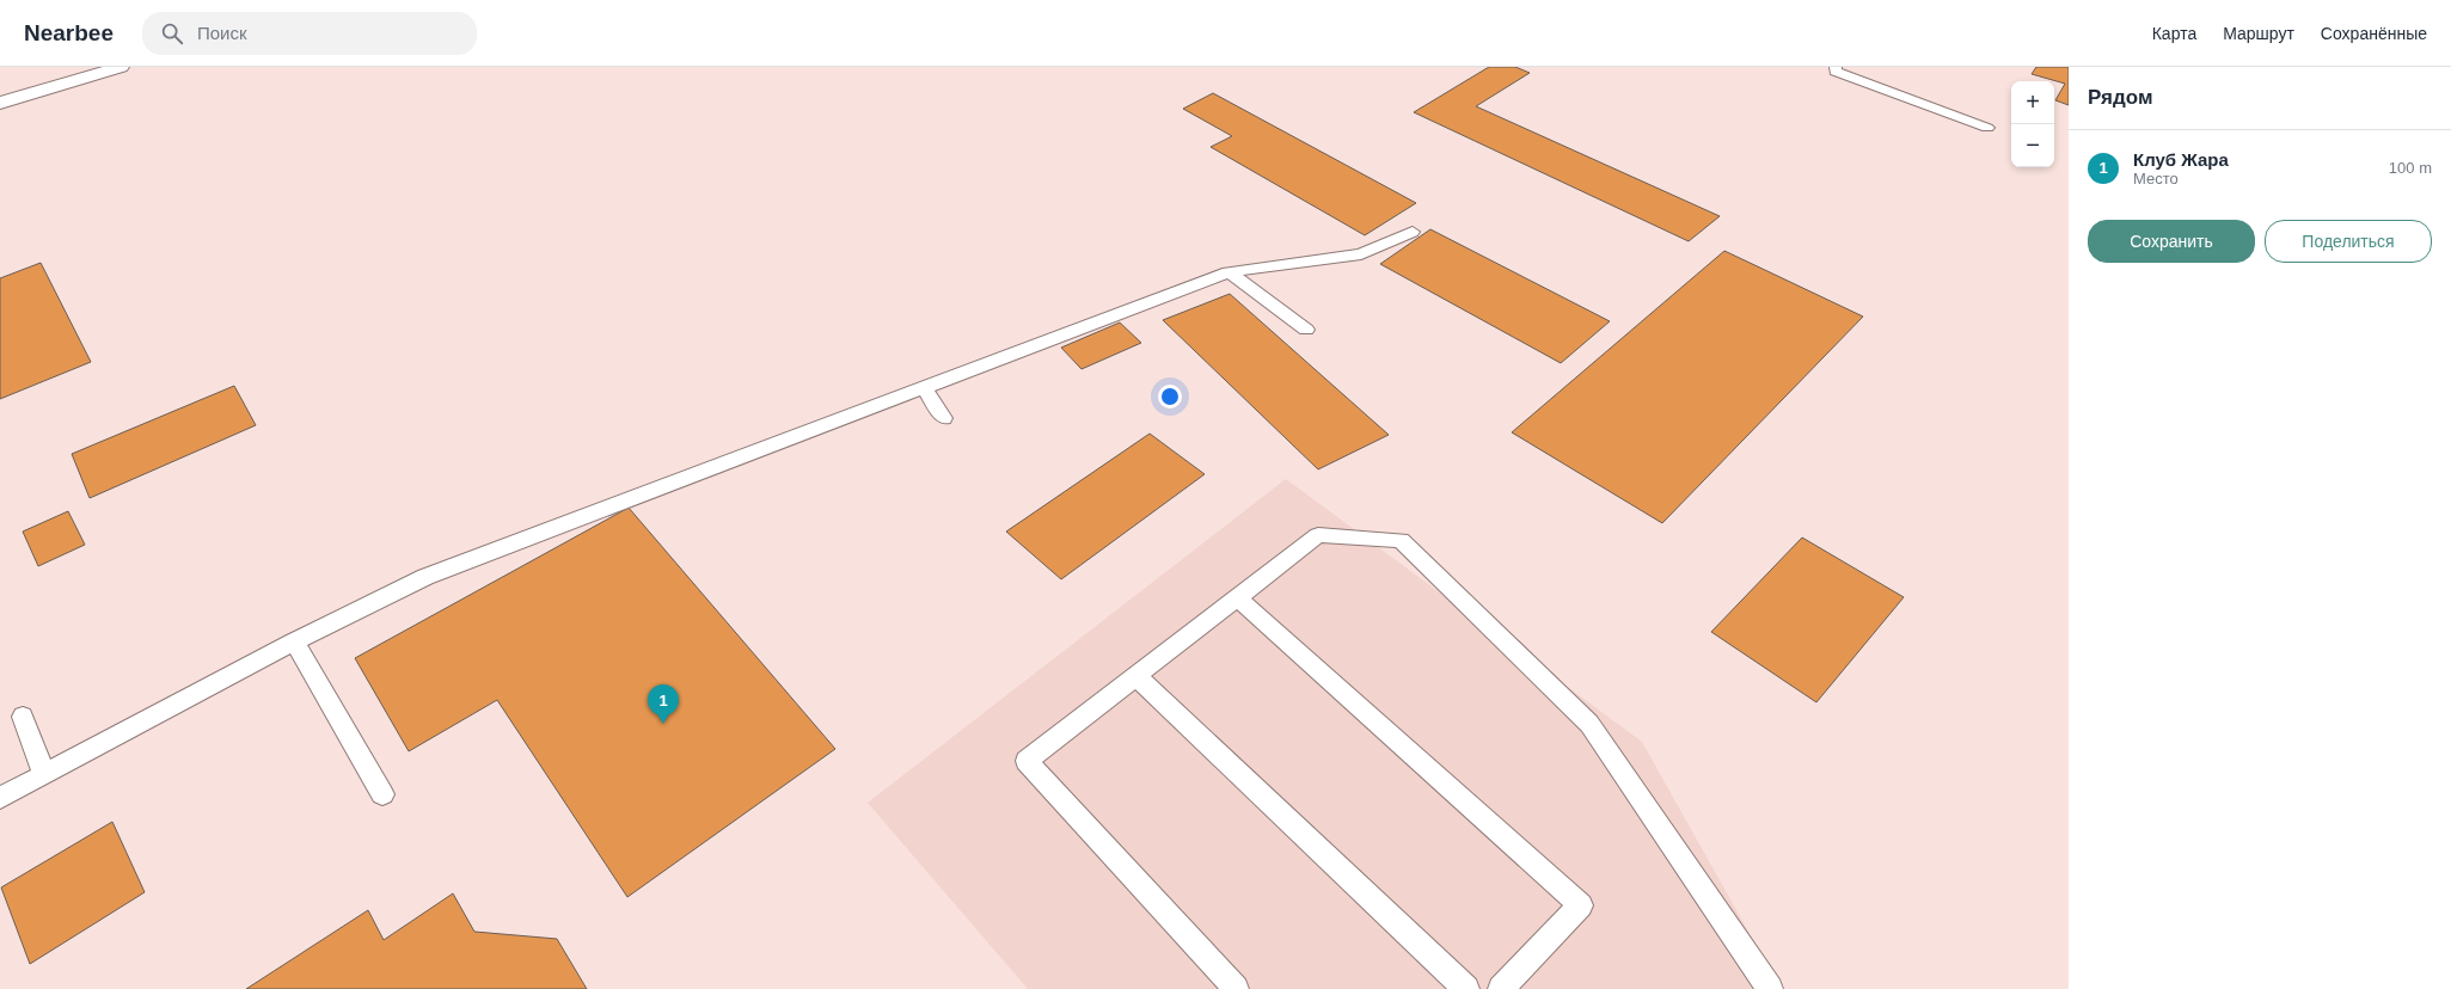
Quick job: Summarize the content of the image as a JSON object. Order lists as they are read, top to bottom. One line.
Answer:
{"page":{"header":"Nearbee","search":"Поиск","nav":["Карта","Маршрут","Сохранённые"],"heading":"Рядом","map_buttons":["+","−"],"list":[{"mark":"1","name":"Клуб Жара","note":"Место","value":"100 m"}],"buttons":["Сохранить","Поделиться"],"pins":"1"}}
